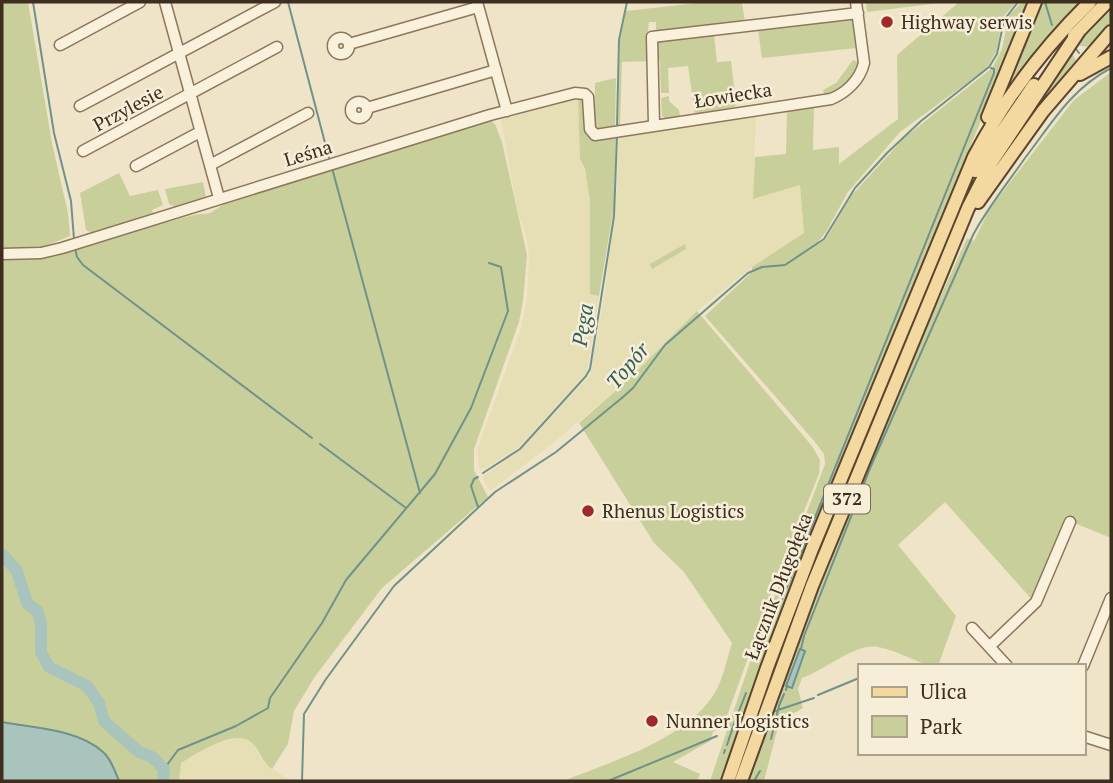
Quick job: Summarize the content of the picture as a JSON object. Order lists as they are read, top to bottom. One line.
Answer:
{"streets":{"main road":["372","Łącznik Długołęka"],"street":["Łowiecka","Przylesie","Leśna"]},"crossings":[["Łowiecka","Leśna"],["Przylesie","Leśna"],["372","Łącznik Długołęka"]],"water":["Pęga","Topór"],"places":["Highway serwis","Rhenus Logistics","Nunner Logistics"],"legend":["Ulica","Park"]}
